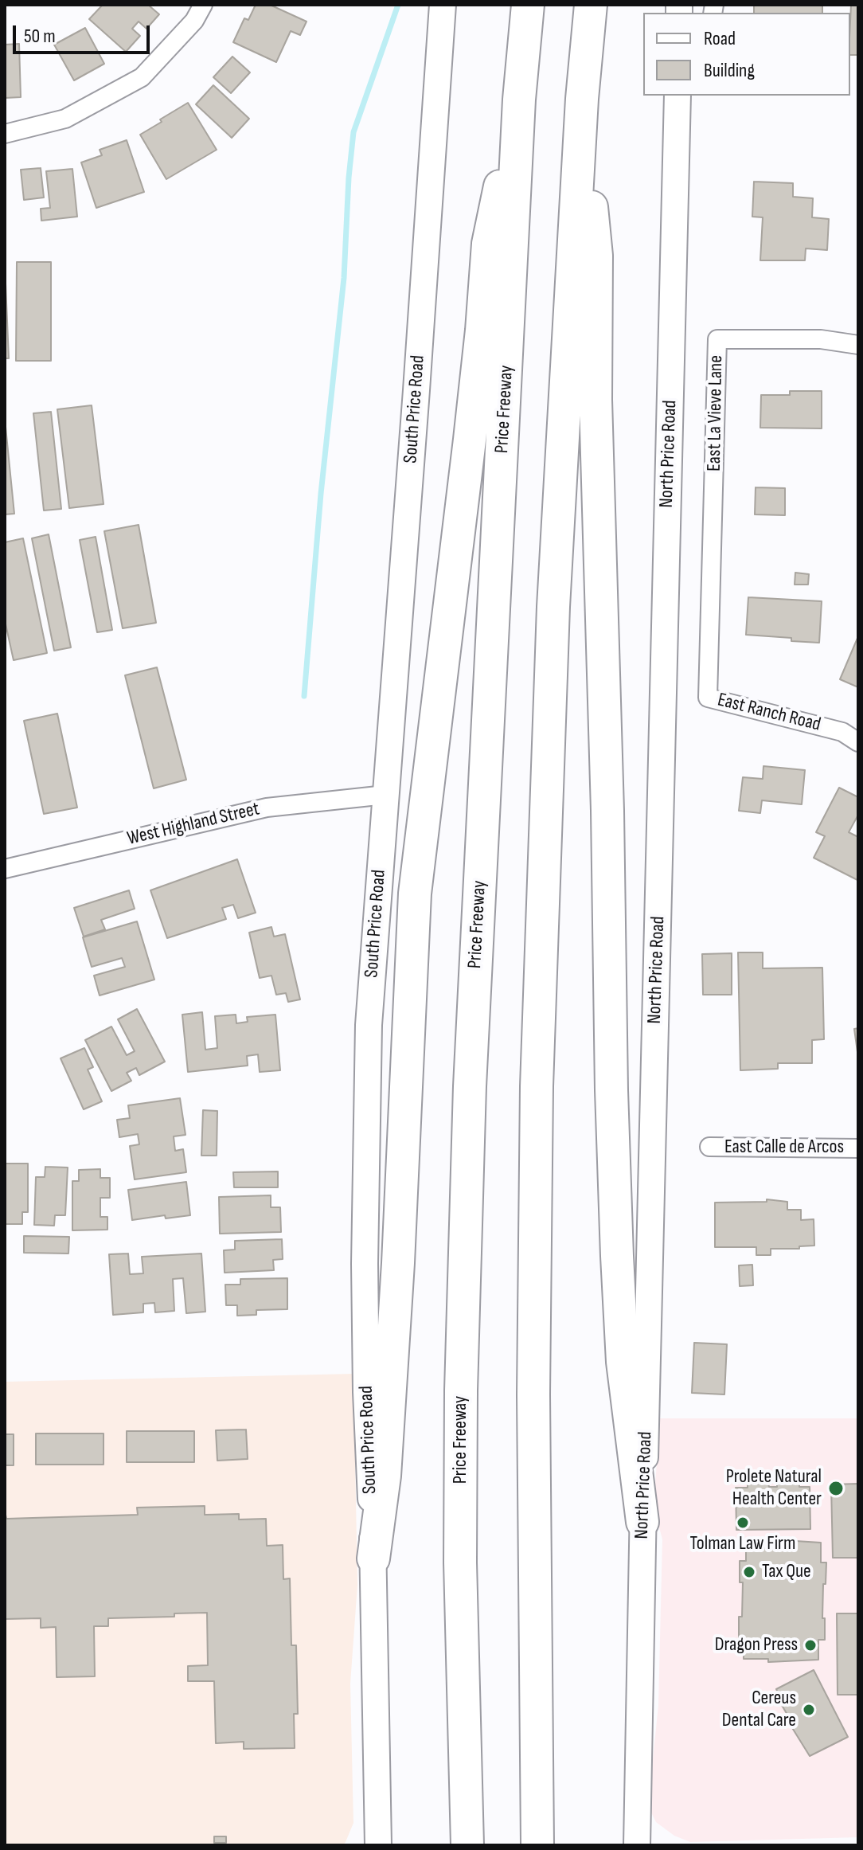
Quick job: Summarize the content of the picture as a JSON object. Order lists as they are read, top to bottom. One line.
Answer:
{"streets":{"highway":["Price Freeway"],"main road":["South Price Road","North Price Road"],"street":["East La Vieve Lane","East Ranch Road","West Highland Street","East Calle de Arcos"]},"crossings":[["South Price Road","West Highland Street"],["East La Vieve Lane","East Ranch Road"]],"places":["Prolete Natural Health Center","Tolman Law Firm","Tax Que","Dragon Press","Cereus Dental Care"],"legend":["Road","Building"],"scale_bar":"50 m"}
